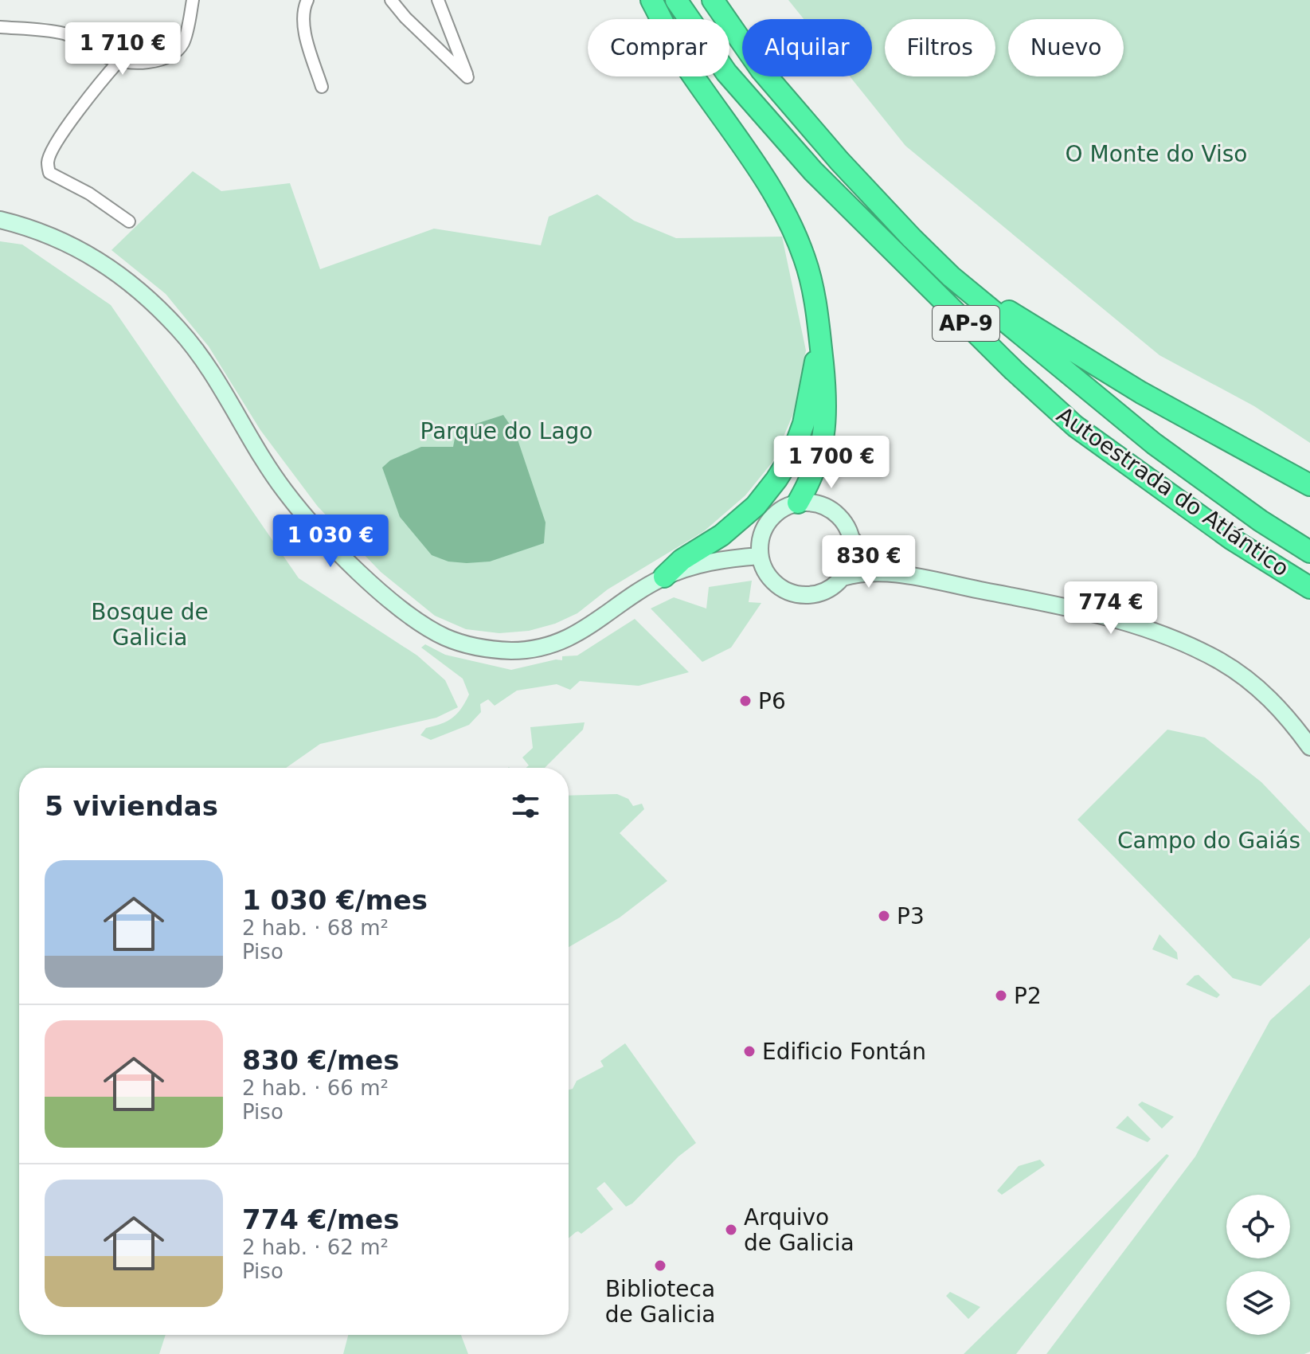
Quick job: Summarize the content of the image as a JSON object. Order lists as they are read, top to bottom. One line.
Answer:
{"streets":{"highway":["AP-9","Autoestrada do Atlántico"]},"parks":["O Monte do Viso","Parque do Lago","Bosque de Galicia","Campo do Gaiás"],"places":["P6","P3","P2","Edificio Fontán","Arquivo de Galicia","Biblioteca de Galicia"],"page":{"chip":["Comprar","Alquilar","Filtros","Nuevo"],"price":["1 710 €","1 700 €","1 030 €","830 €","774 €"],"heading":"5 viviendas","list":[{"name":"1 030 €/mes","note":"2 hab. · 68 m² · Piso"},{"name":"830 €/mes","note":"2 hab. · 66 m² · Piso"},{"name":"774 €/mes","note":"2 hab. · 62 m² · Piso"}]}}
